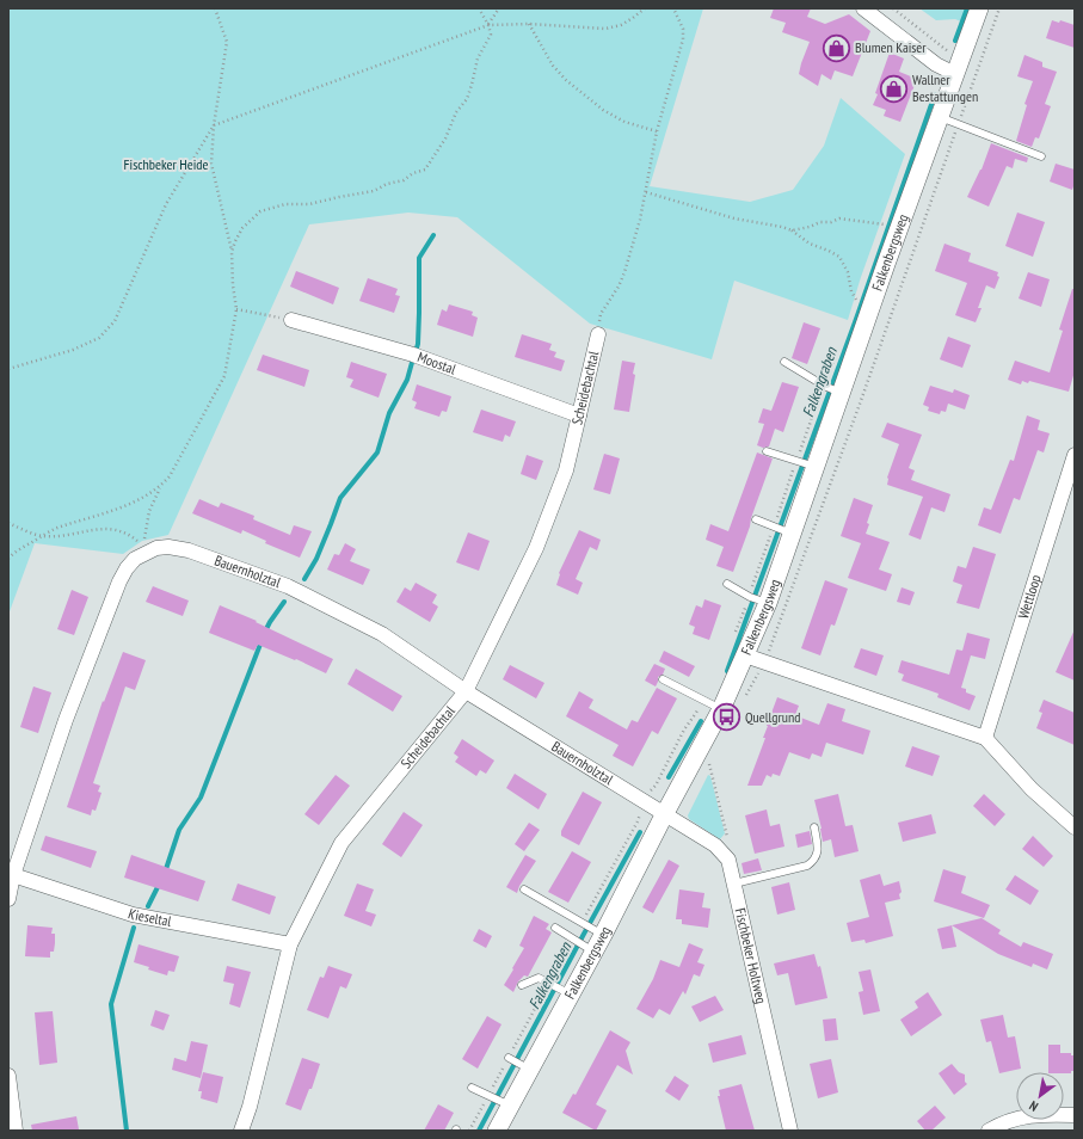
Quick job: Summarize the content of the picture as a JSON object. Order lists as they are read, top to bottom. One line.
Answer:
{"streets":{"street":["Falkenbergsweg","Moostal","Scheidebachtal","Bauernholztal","Wettloop","Kieseltal","Fischbeker Holtweg"]},"crossings":[["Falkenbergsweg","Bauernholztal"],["Falkenbergsweg","Fischbeker Holtweg"],["Moostal","Scheidebachtal"],["Scheidebachtal","Bauernholztal"],["Scheidebachtal","Kieseltal"],["Bauernholztal","Kieseltal"],["Bauernholztal","Fischbeker Holtweg"]],"water":["Falkengraben"],"parks":["Fischbeker Heide"],"places":{"shop":["Blumen Kaiser","Wallner Bestattungen"],"bus stop":["Quellgrund"]},"north":"bottom left"}
